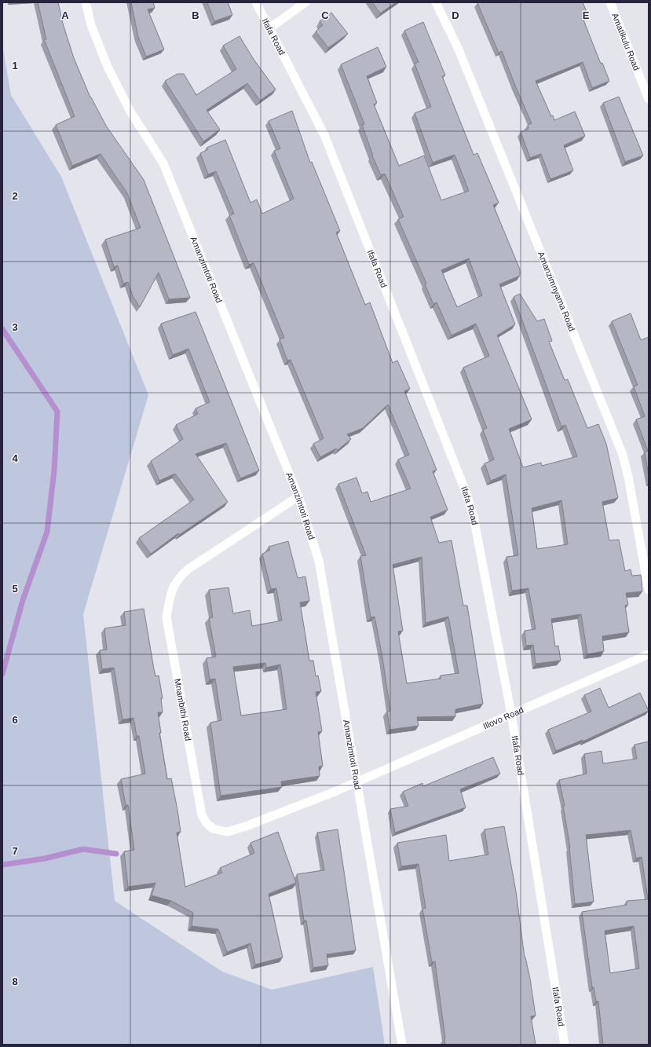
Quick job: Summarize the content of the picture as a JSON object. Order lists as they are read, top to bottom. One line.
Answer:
{"streets":{"street":["Ifafa Road","Amatikulu Road","Amanzimtoti Road","Amanzimnyama Road","Mnambithi Road","Illovo Road"]},"crossings":[["Ifafa Road","Illovo Road"],["Amanzimtoti Road","Mnambithi Road"],["Amanzimtoti Road","Illovo Road"],["Mnambithi Road","Illovo Road"]],"grid":{"columns":["A","B","C","D","E"],"rows":["1","2","3","4","5","6","7","8"]}}
